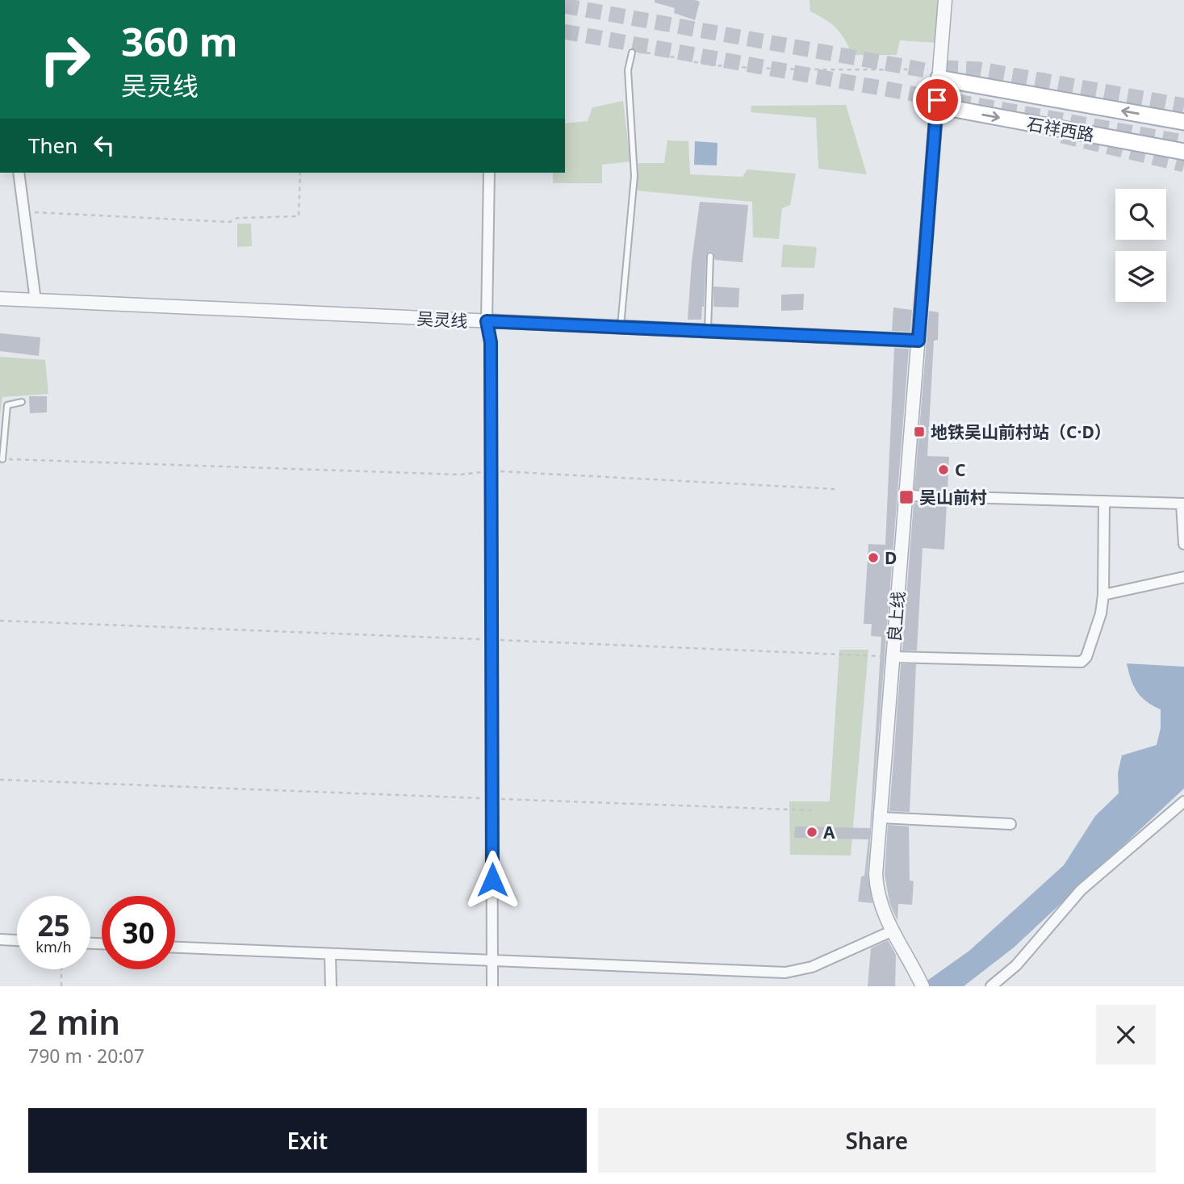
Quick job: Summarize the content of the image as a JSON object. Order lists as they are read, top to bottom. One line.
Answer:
{"streets":{"main road":["石祥西路"],"street":["吴灵线","良上线"]},"crossings":[["石祥西路","良上线"],["吴灵线","良上线"]],"places":{"transit":["地铁吴山前村站（C·D）","吴山前村"],"other":["C","D","A"]},"page":{"turn":["360 m","吴灵线"],"then":"Then","speed":"25 km/h","limit":"30","heading":["2 min","790 m · 20:07"],"buttons":["Exit","Share"]}}
